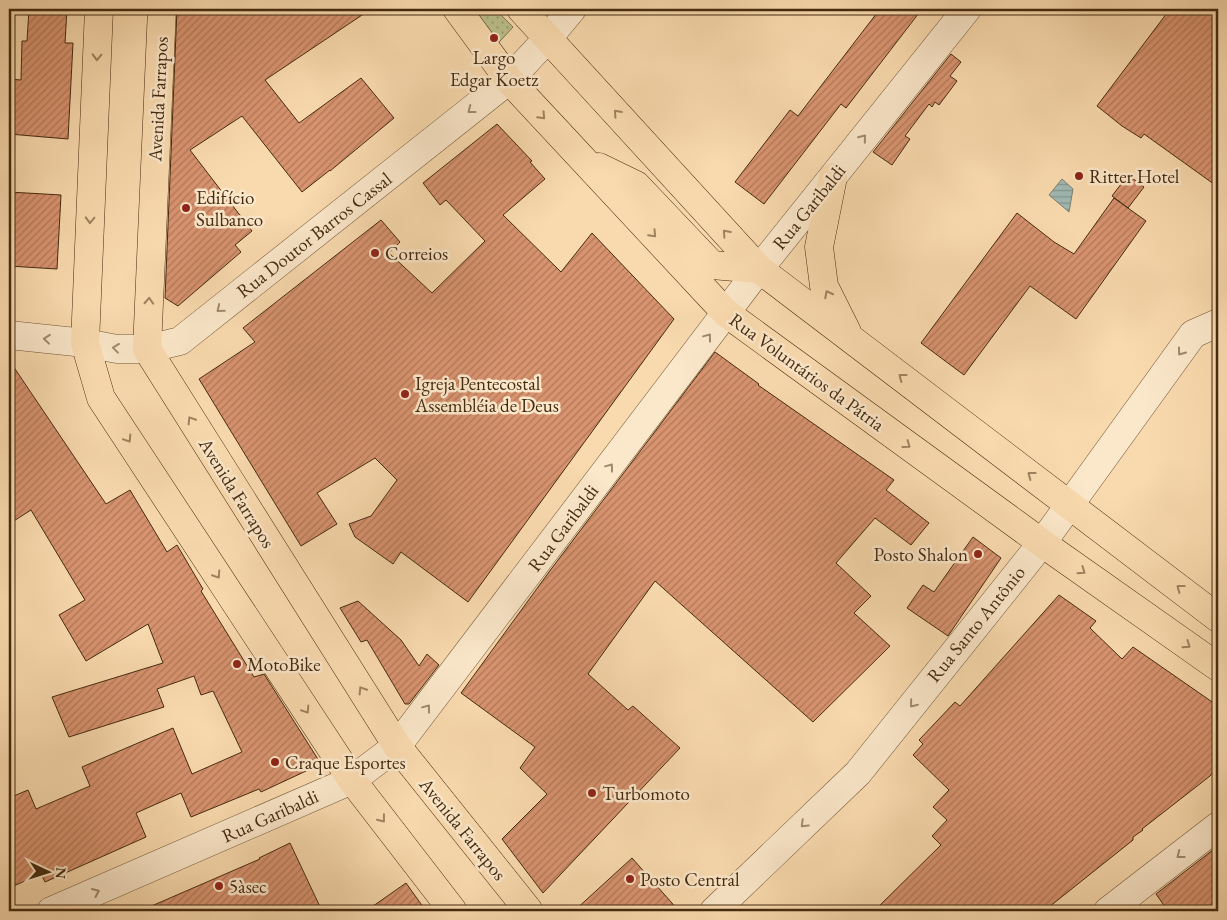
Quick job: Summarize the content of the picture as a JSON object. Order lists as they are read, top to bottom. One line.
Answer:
{"streets":{"main road":["Avenida Farrapos","Rua Voluntários da Pátria"],"street":["Rua Garibaldi","Rua Doutor Barros Cassal","Rua Santo Antônio"]},"crossings":[["Avenida Farrapos","Rua Garibaldi"],["Avenida Farrapos","Rua Doutor Barros Cassal"],["Rua Garibaldi","Rua Voluntários da Pátria"],["Rua Doutor Barros Cassal","Rua Voluntários da Pátria"],["Rua Voluntários da Pátria","Rua Santo Antônio"]],"one_way":["Rua Garibaldi","Rua Doutor Barros Cassal","Rua Santo Antônio"],"places":["Largo Edgar Koetz","Ritter Hotel","Edifício Sulbanco","Correios","Igreja Pentecostal Assembléia de Deus","Posto Shalon","MotoBike","Craque Esportes","Turbomoto","Posto Central","5àsec"],"north":"right"}
